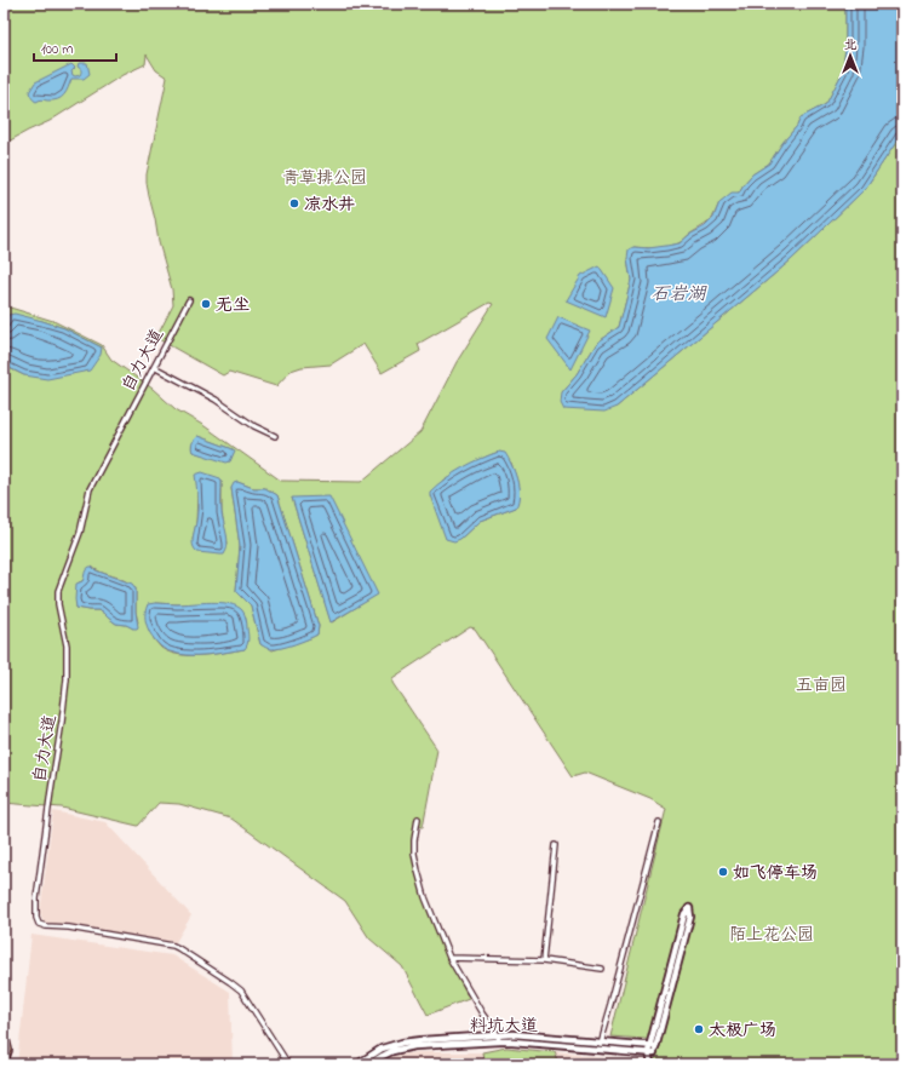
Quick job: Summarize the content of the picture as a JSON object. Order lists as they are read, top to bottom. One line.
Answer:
{"streets":{"street":["自力大道","料坑大道"]},"water":["石岩湖"],"parks":["青草排公园","五亩园","陌上花公园"],"places":["凉水井","无尘","如飞停车场","太极广场"],"scale_bar":"100 m","north":"top"}
